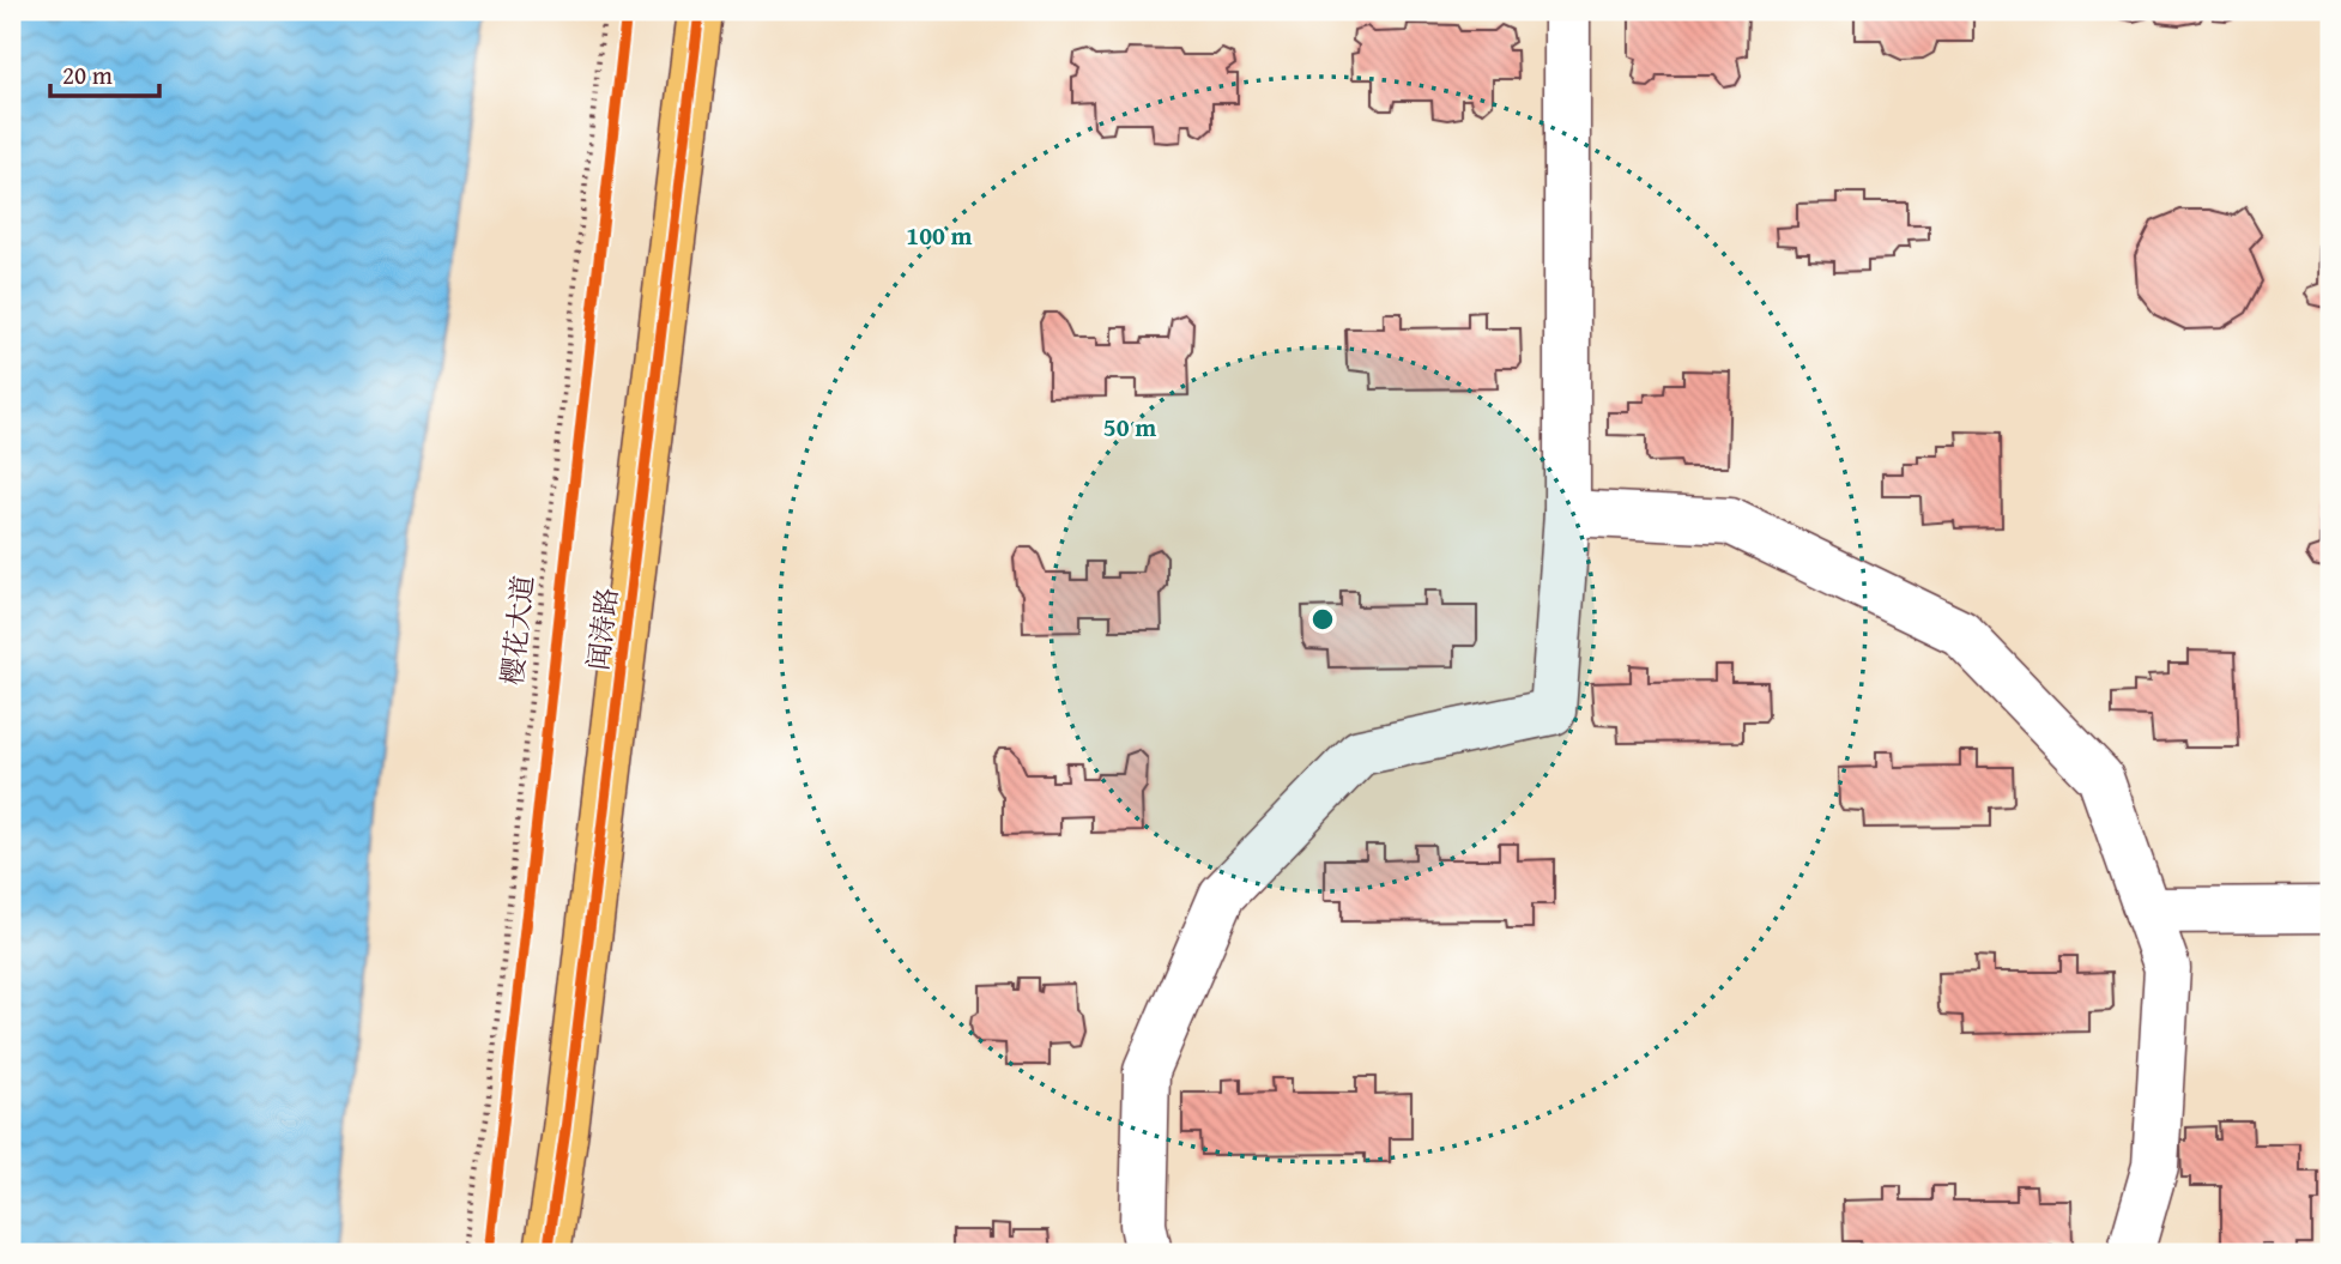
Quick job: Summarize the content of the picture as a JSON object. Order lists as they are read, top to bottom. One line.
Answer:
{"streets":{"main road":["闻涛路"],"path":["樱花大道"]},"scale_bar":"20 m","rings":["100 m","50 m"]}
